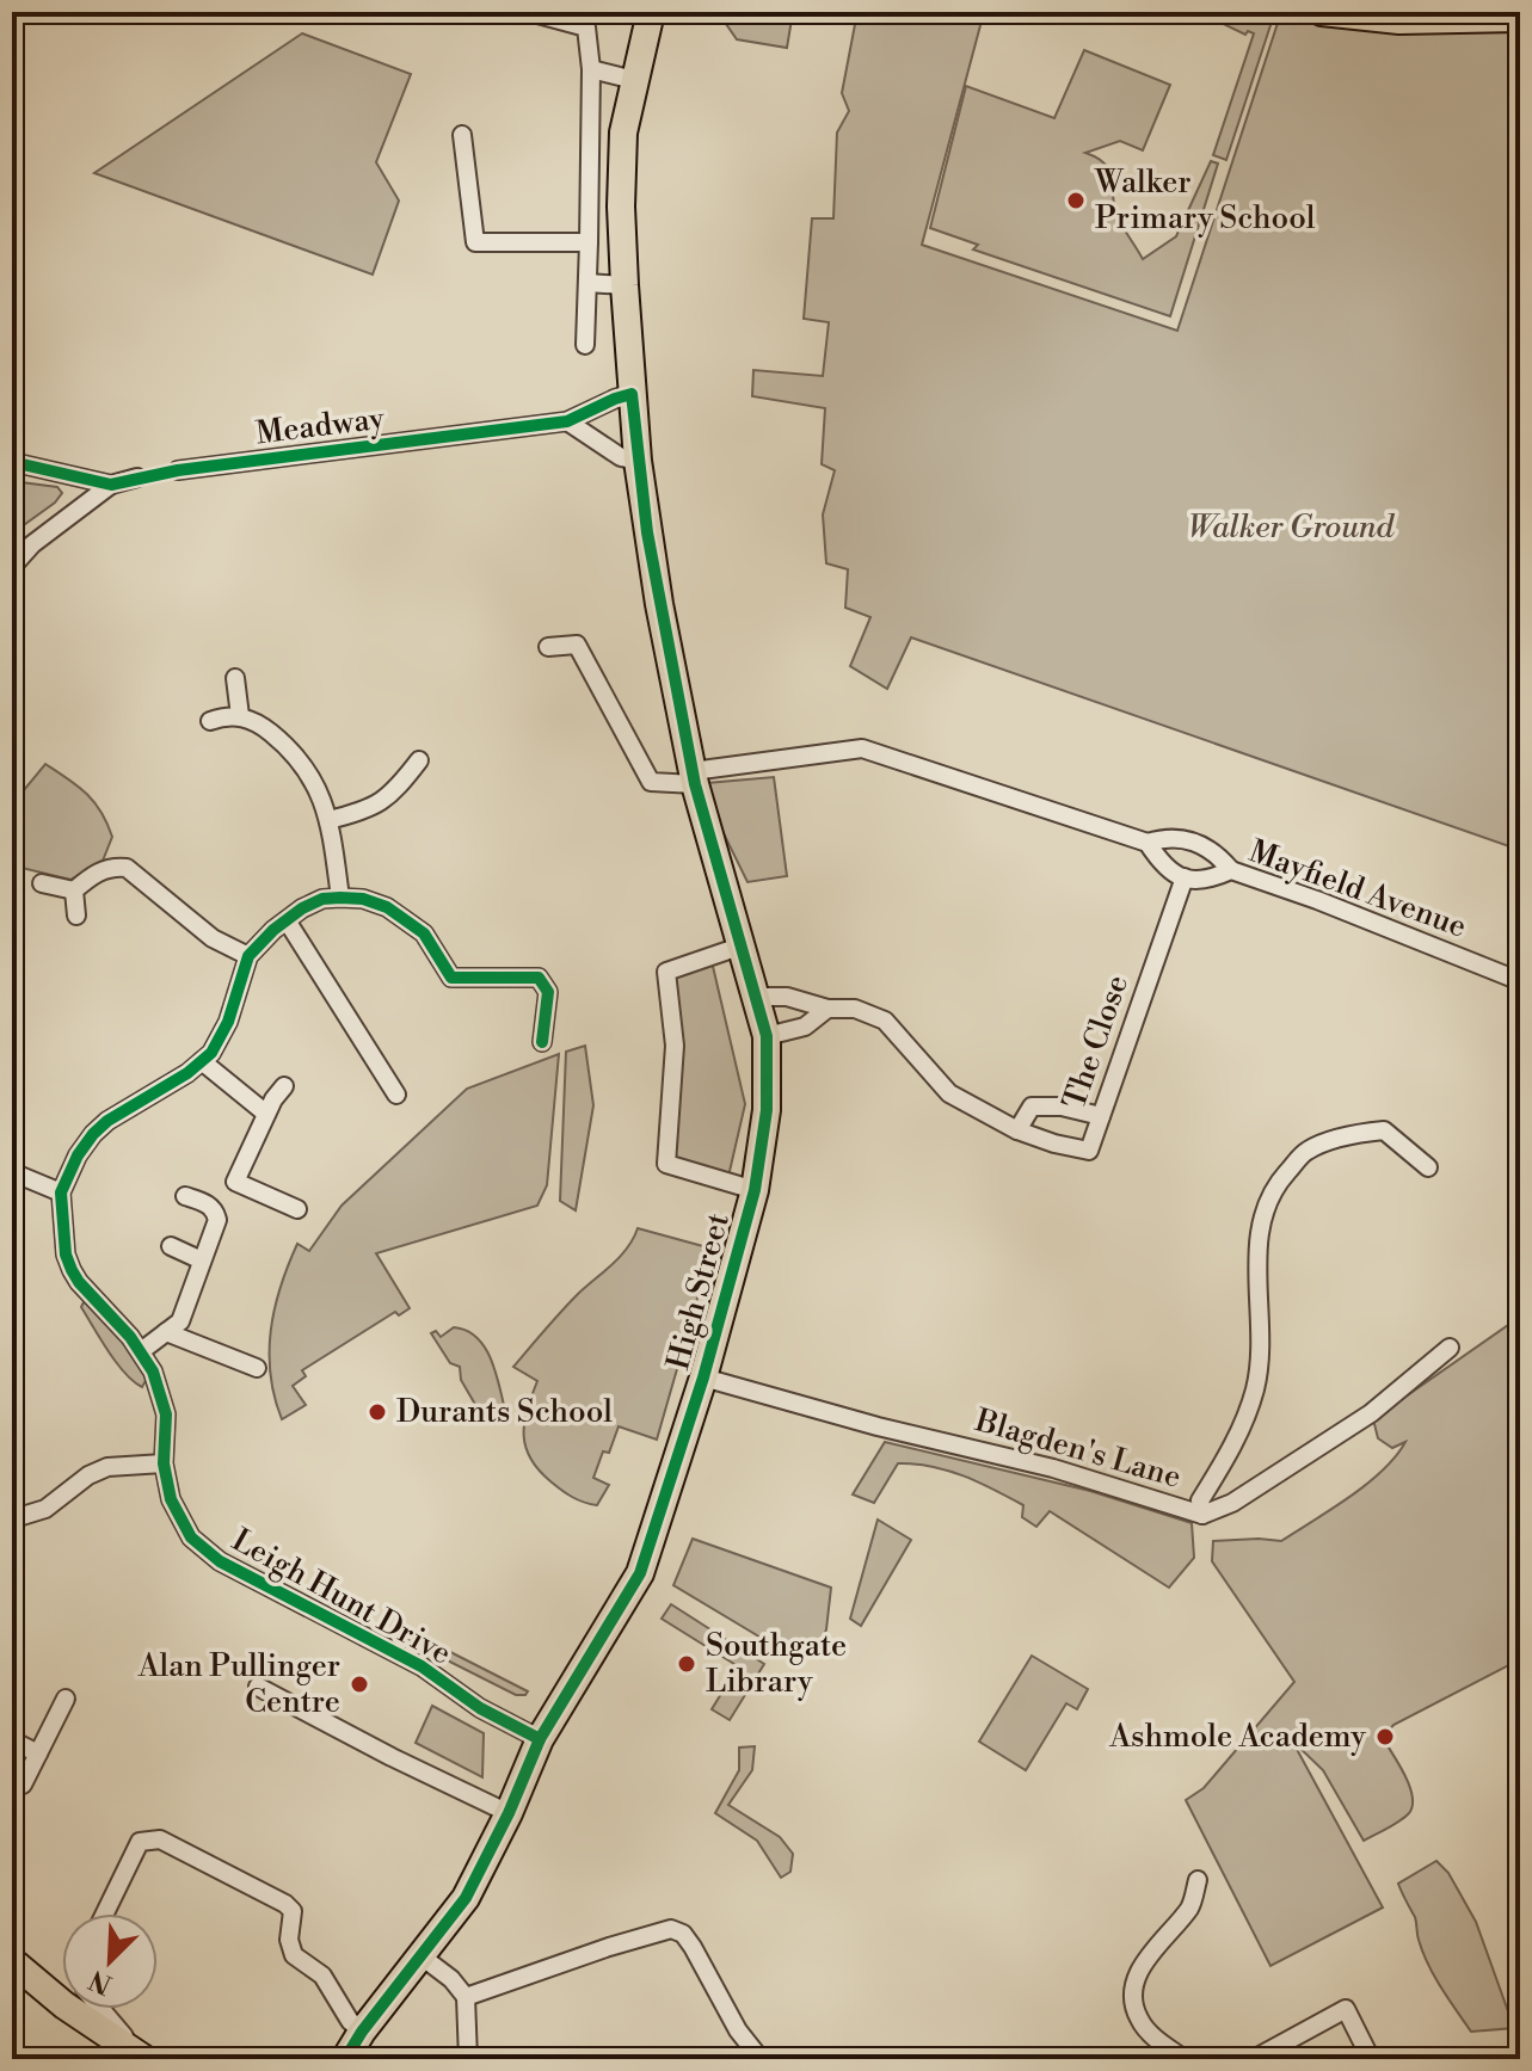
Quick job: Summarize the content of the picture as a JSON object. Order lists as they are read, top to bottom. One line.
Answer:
{"streets":{"main road":["High Street"],"street":["Meadway","Mayfield Avenue","The Close","Blagden's Lane","Leigh Hunt Drive"]},"crossings":[["Meadway","High Street"],["Mayfield Avenue","The Close"],["The Close","High Street"],["High Street","Blagden's Lane"],["High Street","Leigh Hunt Drive"]],"parks":["Walker Ground"],"places":["Walker Primary School","Durants School","Southgate Library","Alan Pullinger Centre","Ashmole Academy"],"north":"bottom left"}
